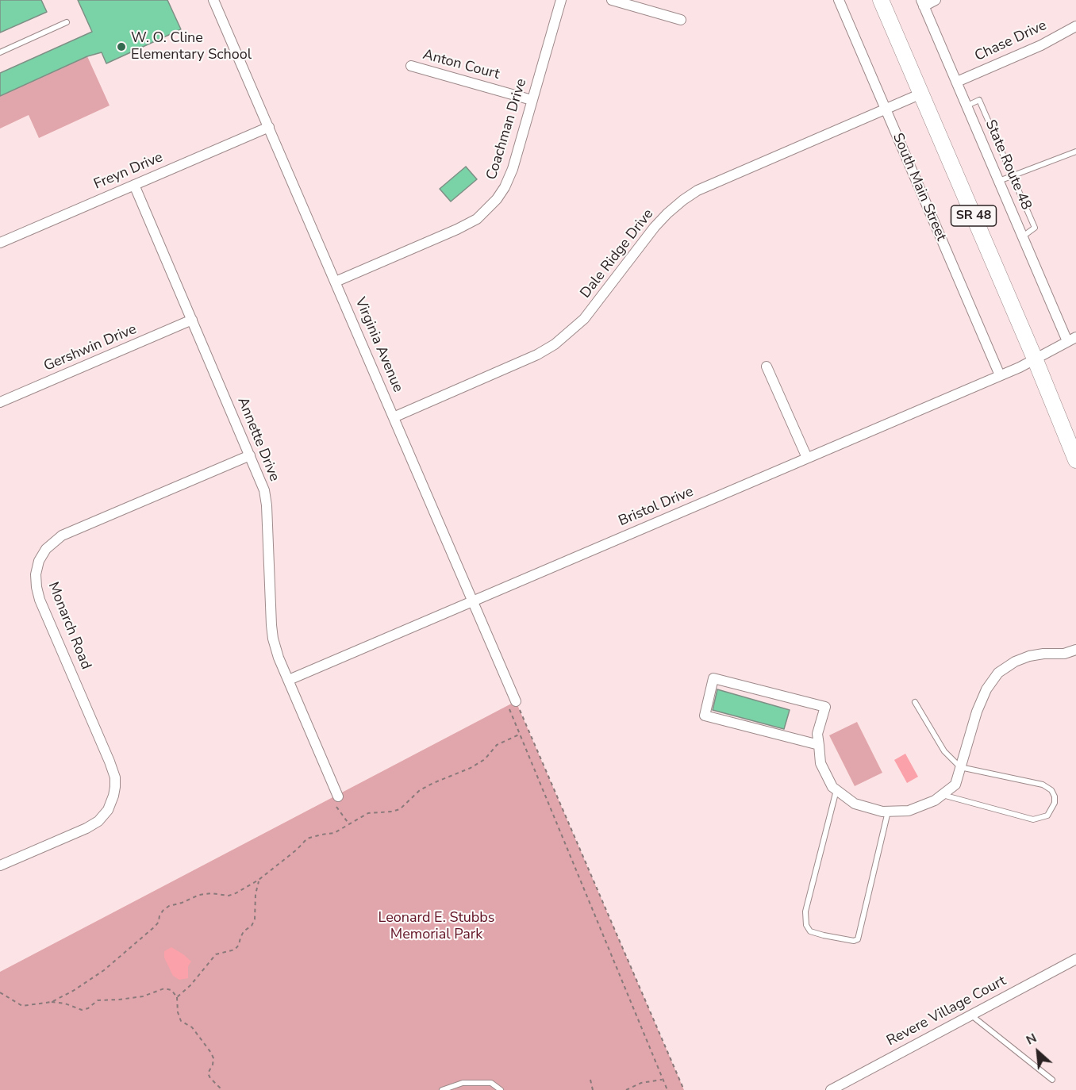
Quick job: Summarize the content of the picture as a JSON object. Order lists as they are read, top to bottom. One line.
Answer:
{"streets":{"main road":["SR 48"],"street":["Chase Drive","Anton Court","Coachman Drive","State Route 48","Freyn Drive","South Main Street","Dale Ridge Drive","Virginia Avenue","Gershwin Drive","Annette Drive","Bristol Drive","Monarch Road","Revere Village Court"]},"crossings":[["Chase Drive","State Route 48"],["Anton Court","Coachman Drive"],["Coachman Drive","Virginia Avenue"],["State Route 48","Bristol Drive"],["Freyn Drive","Virginia Avenue"],["Freyn Drive","Annette Drive"],["South Main Street","Dale Ridge Drive"],["South Main Street","Bristol Drive"],["SR 48","Dale Ridge Drive"],["SR 48","Bristol Drive"],["Dale Ridge Drive","Virginia Avenue"],["Virginia Avenue","Bristol Drive"],["Gershwin Drive","Annette Drive"],["Annette Drive","Bristol Drive"],["Annette Drive","Monarch Road"]],"parks":["Leonard E. Stubbs Memorial Park"],"places":["W. O. Cline Elementary School"],"north":"top left"}
